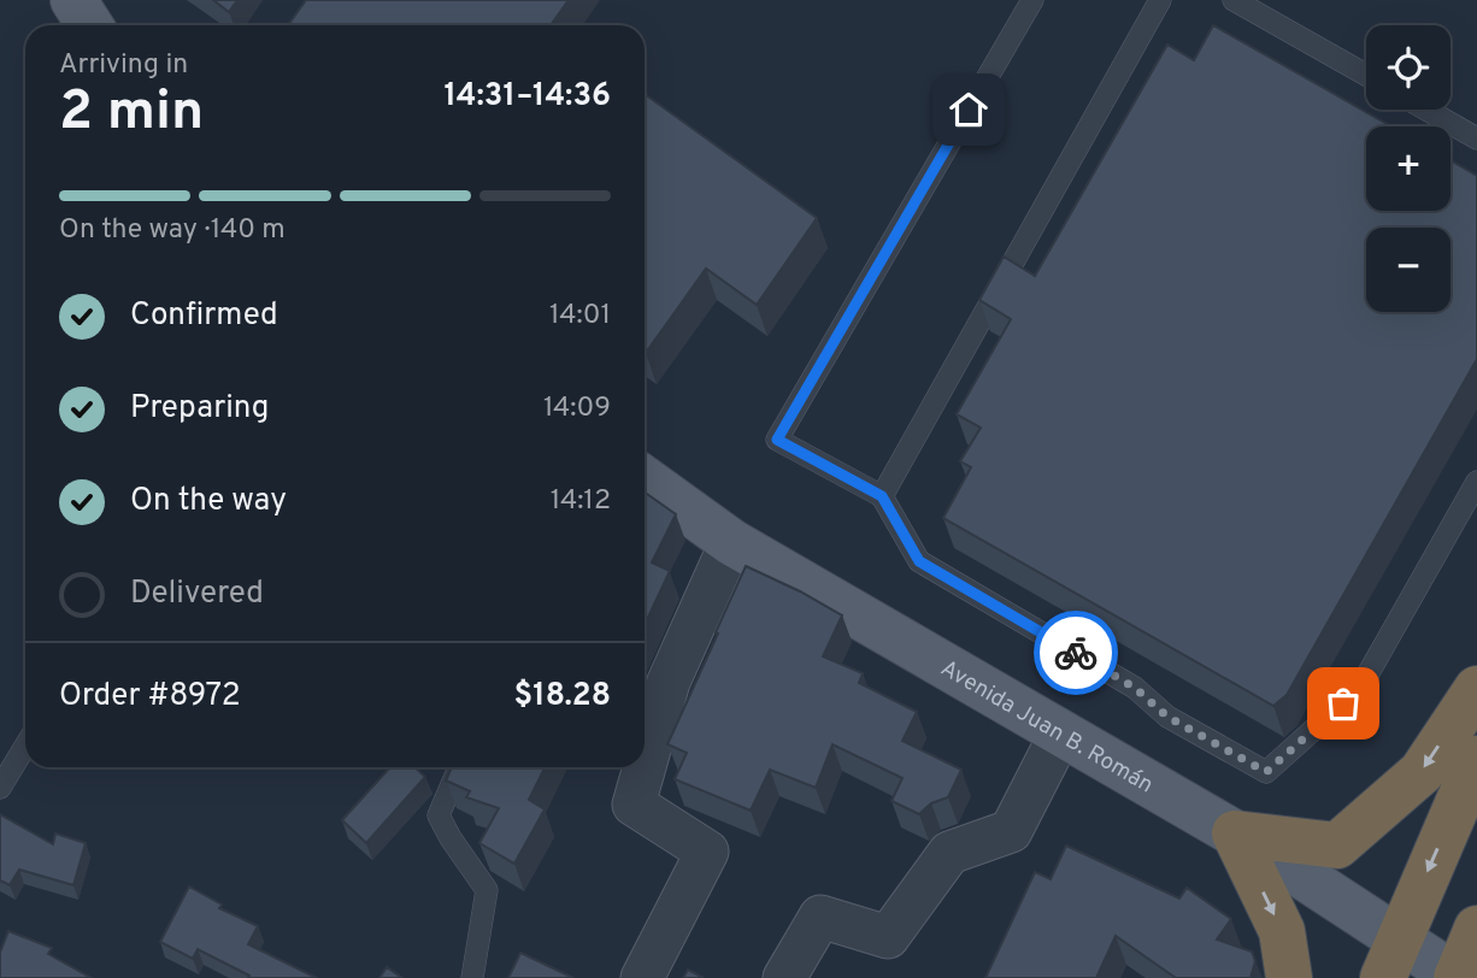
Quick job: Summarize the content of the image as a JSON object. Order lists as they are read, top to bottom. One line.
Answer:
{"streets":{"main road":["Avenida Juan B. Román"]},"page":{"map_buttons":["+","−"],"heading":["2 min","Arriving in","14:31–14:36"],"panel":["Order #8972","$18.28"],"bar":"On the way · 140 m","list":[["Confirmed","14:01"],["Preparing","14:09"],["On the way","14:12"],"Delivered"]}}
